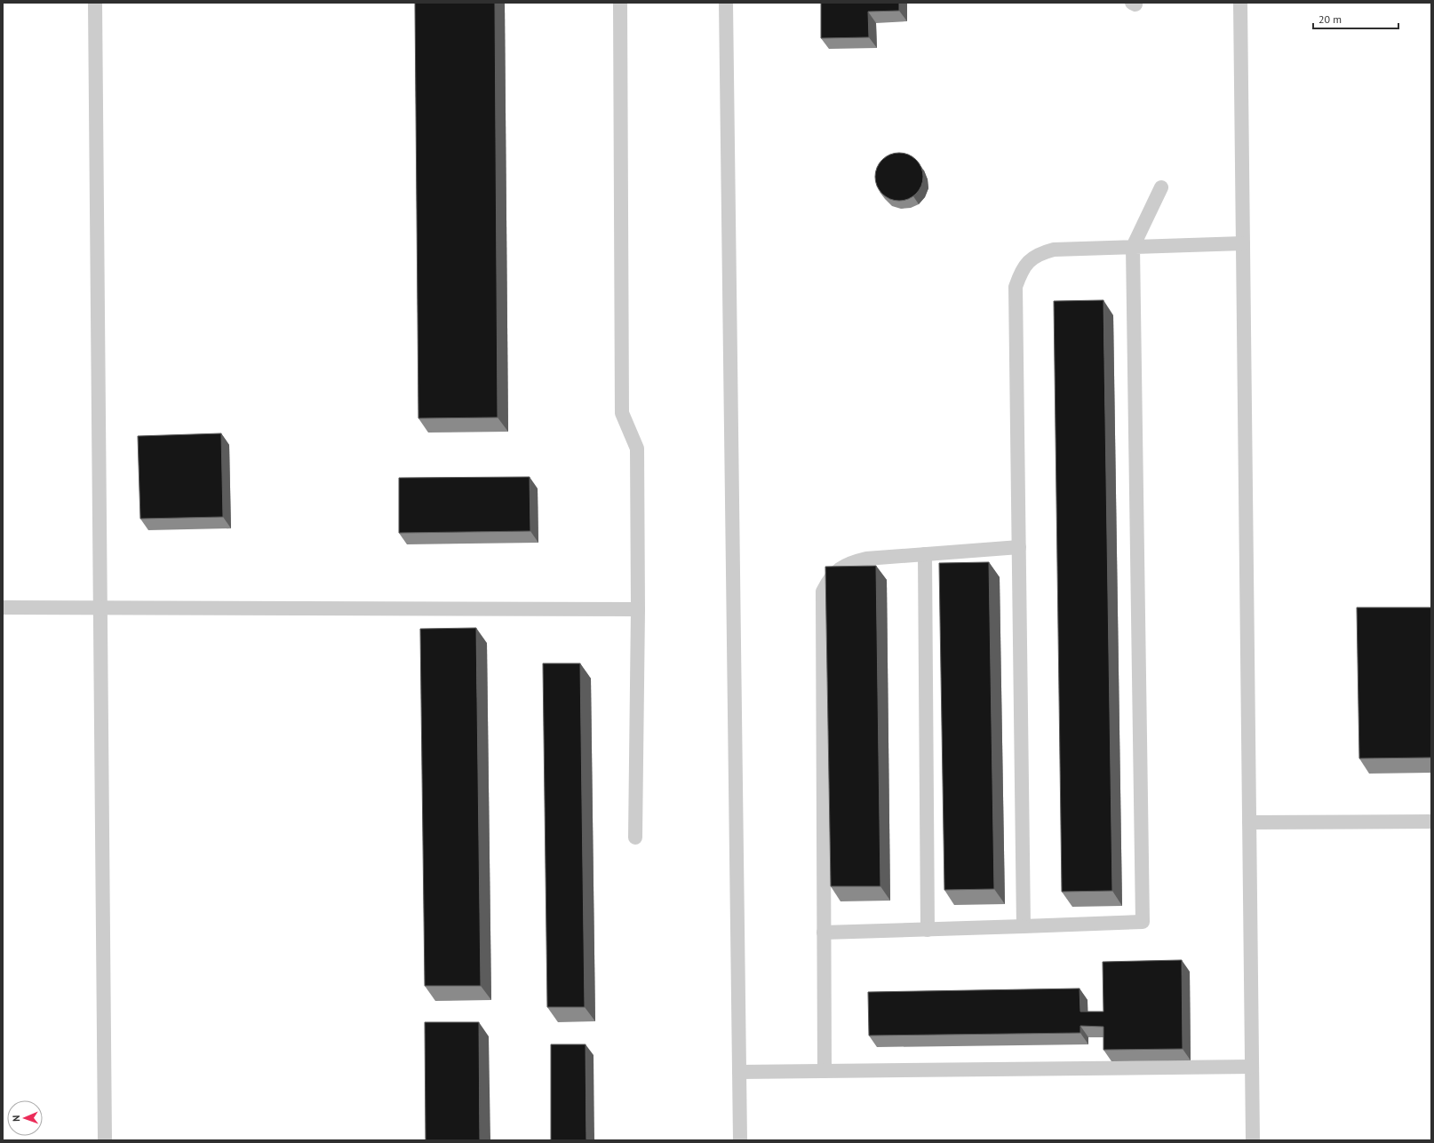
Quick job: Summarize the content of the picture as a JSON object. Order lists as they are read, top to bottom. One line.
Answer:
{"scale_bar":"20 m","north":"left"}
